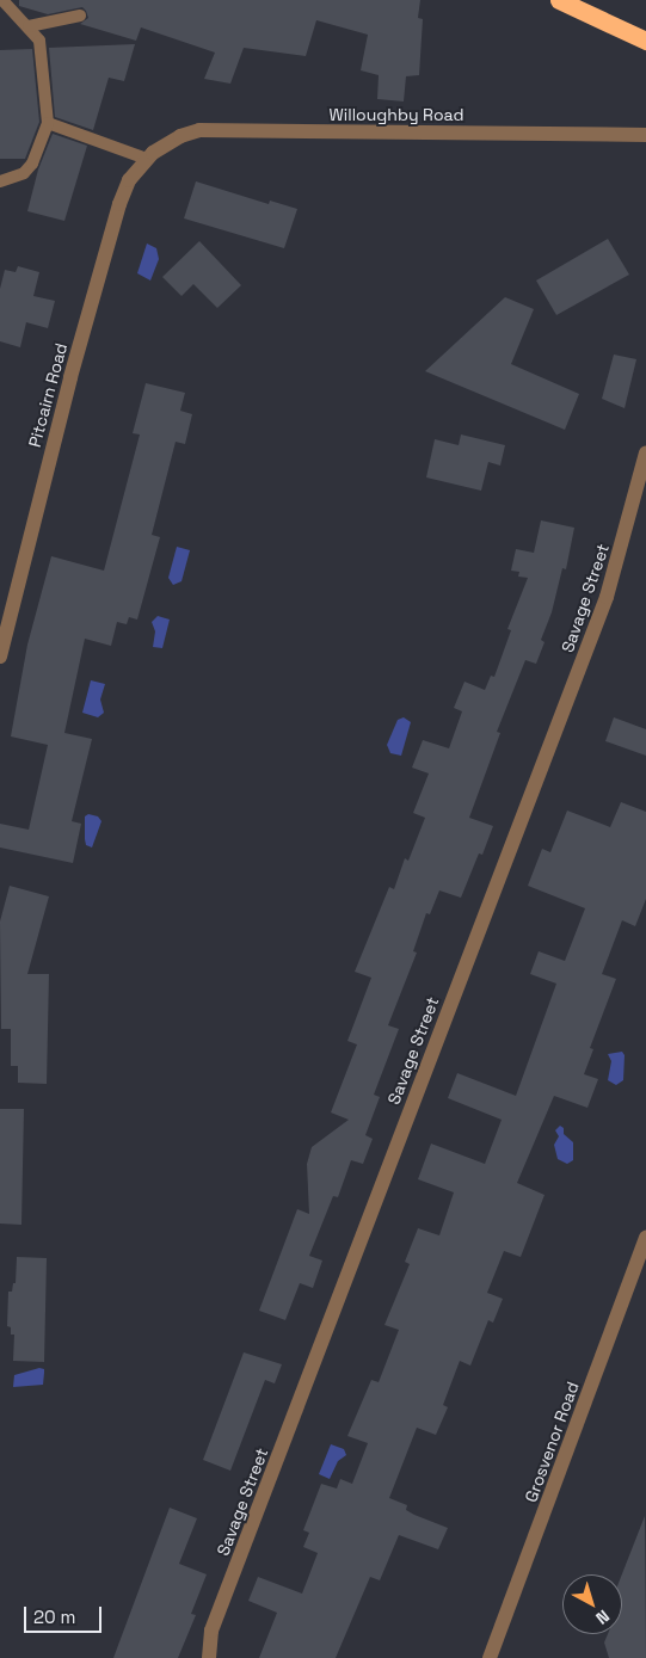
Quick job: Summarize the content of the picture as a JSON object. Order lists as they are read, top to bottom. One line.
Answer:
{"streets":{"street":["Willoughby Road","Pitcairn Road","Savage Street","Grosvenor Road"]},"crossings":[["Willoughby Road","Pitcairn Road"]],"scale_bar":"20 m","north":"bottom right"}
